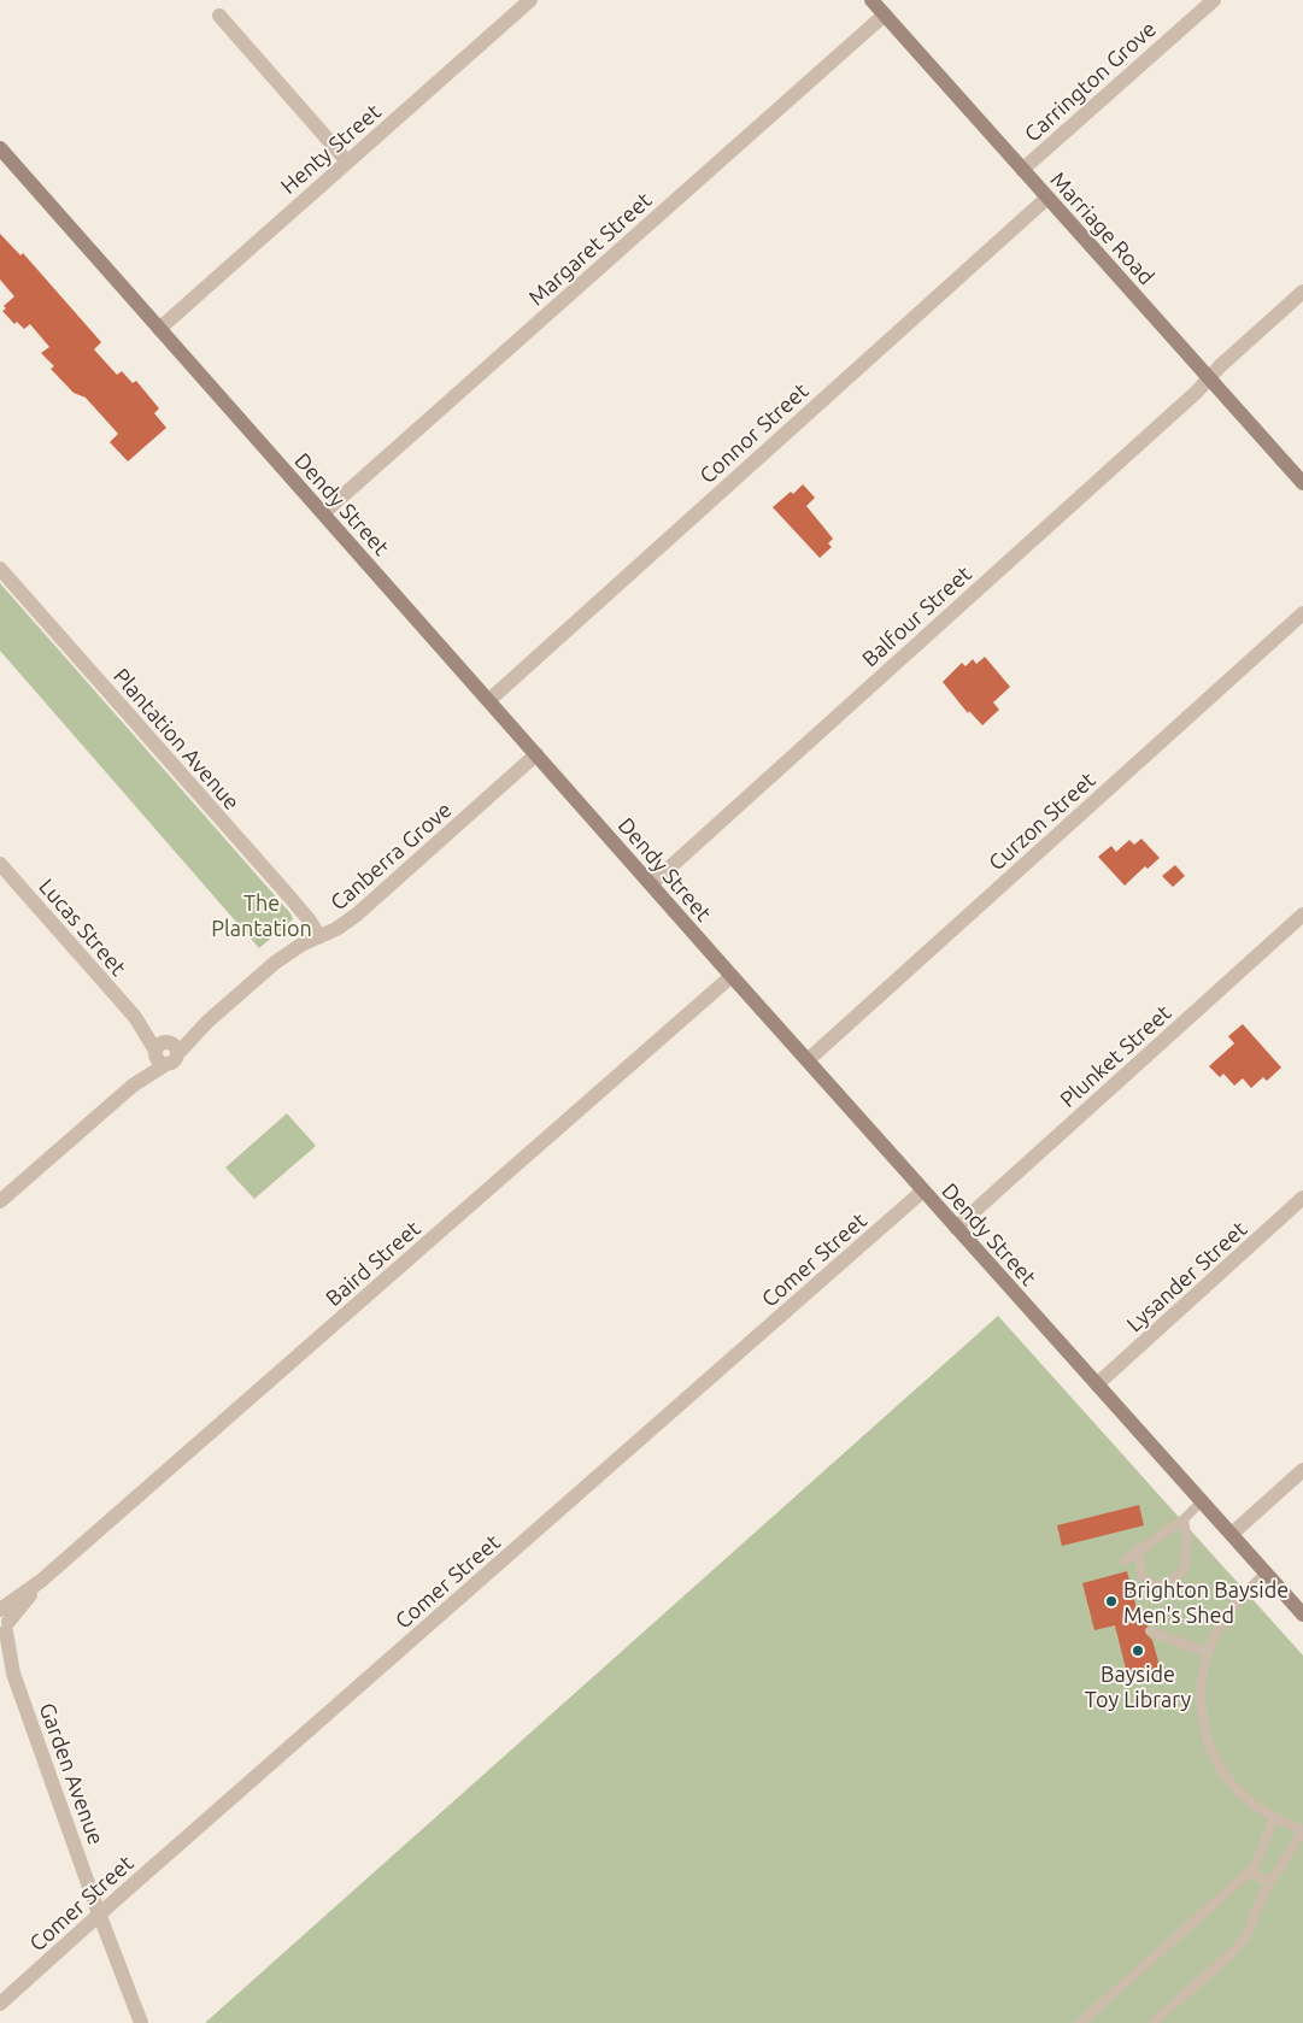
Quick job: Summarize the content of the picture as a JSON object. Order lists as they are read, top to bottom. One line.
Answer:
{"streets":{"street":["Carrington Grove","Henty Street","Marriage Road","Margaret Street","Connor Street","Dendy Street","Balfour Street","Plantation Avenue","Curzon Street","Canberra Grove","Lucas Street","Plunket Street","Comer Street","Baird Street","Lysander Street","Garden Avenue"]},"crossings":[["Carrington Grove","Marriage Road"],["Henty Street","Dendy Street"],["Marriage Road","Margaret Street"],["Marriage Road","Connor Street"],["Marriage Road","Balfour Street"],["Margaret Street","Dendy Street"],["Connor Street","Dendy Street"],["Dendy Street","Balfour Street"],["Dendy Street","Curzon Street"],["Dendy Street","Canberra Grove"],["Dendy Street","Plunket Street"],["Dendy Street","Comer Street"],["Dendy Street","Baird Street"],["Dendy Street","Lysander Street"],["Plantation Avenue","Canberra Grove"],["Canberra Grove","Lucas Street"],["Comer Street","Garden Avenue"],["Baird Street","Garden Avenue"]],"parks":["The Plantation"],"places":["Brighton Bayside Men's Shed","Bayside Toy Library"]}
